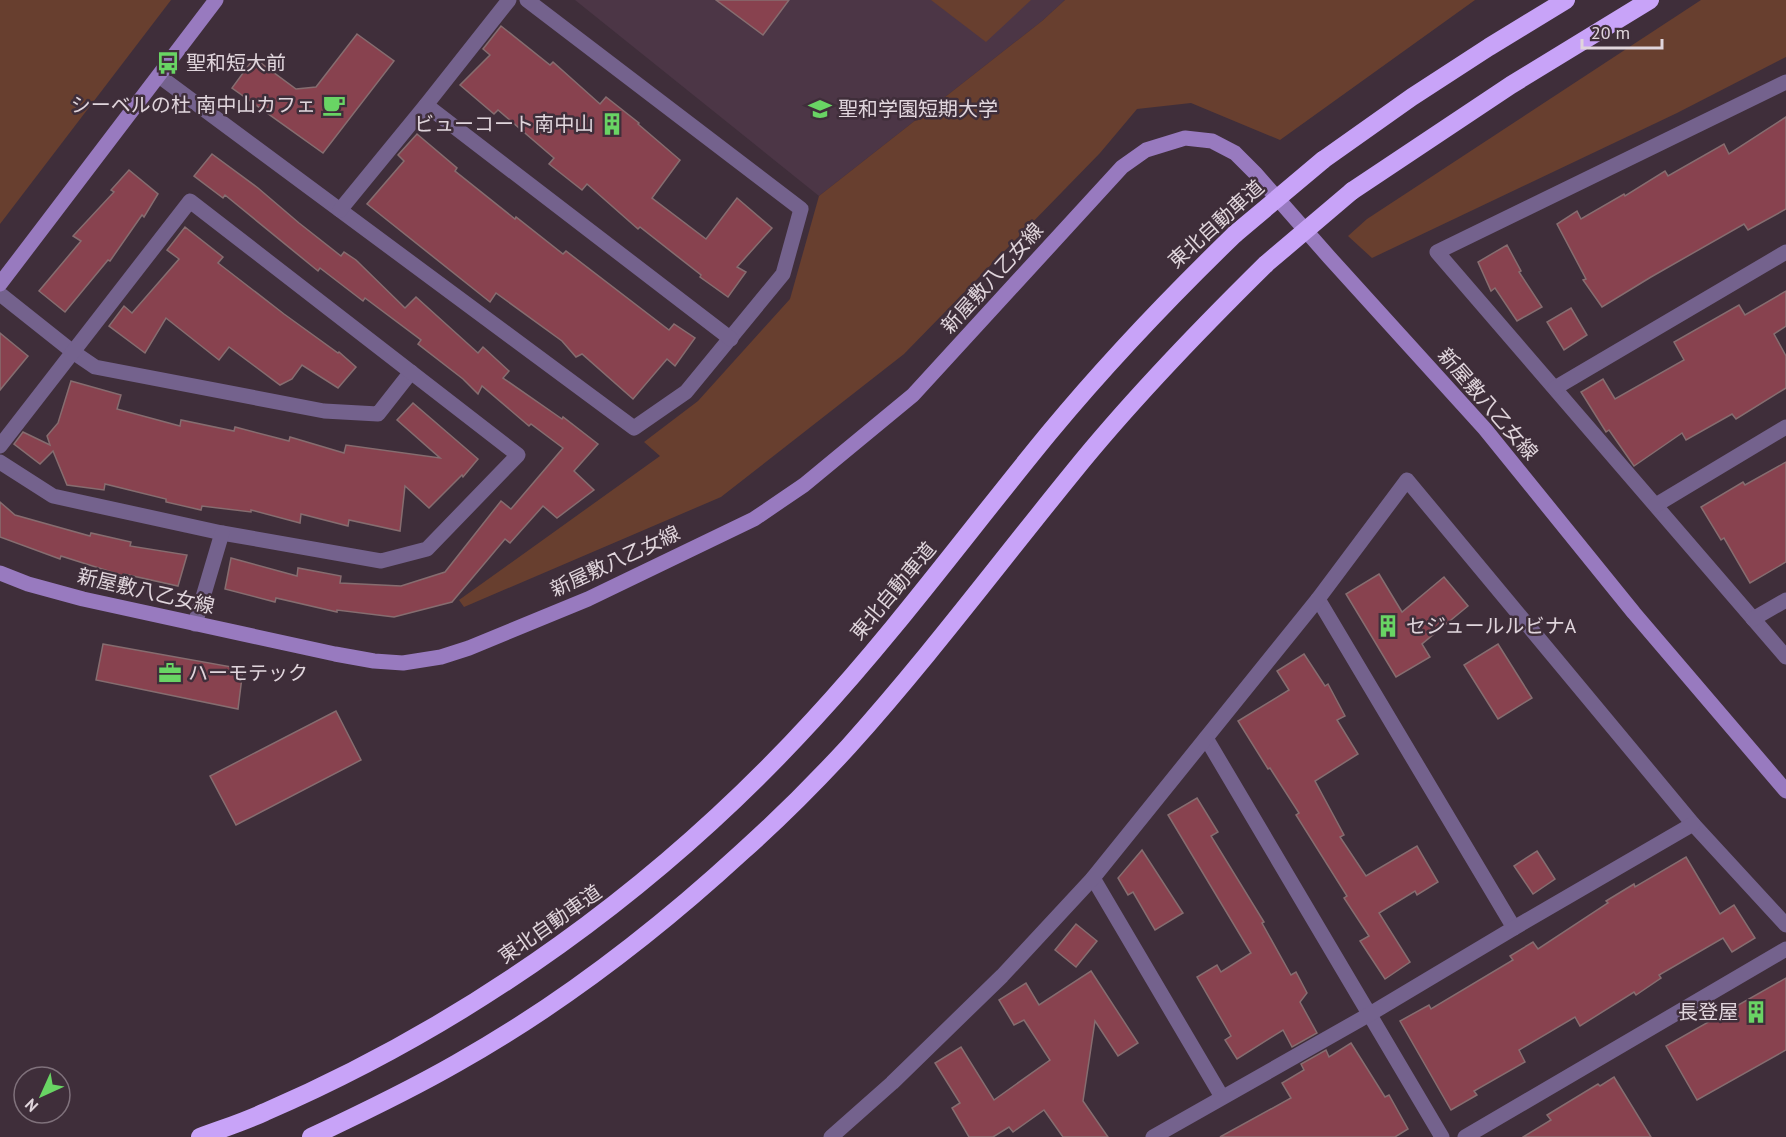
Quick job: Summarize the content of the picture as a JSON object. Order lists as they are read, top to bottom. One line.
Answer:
{"streets":{"highway":["東北自動車道"],"street":["新屋敷八乙女線"]},"places":{"bus stop":["聖和短大前"],"cafe":["シーベルの杜 南中山カフェ"],"school or university":["聖和学園短期大学"],"building":["ビューコート南中山","セジュールルビナA","長登屋"],"office":["ハーモテック"]},"scale_bar":"20 m","north":"bottom left"}
